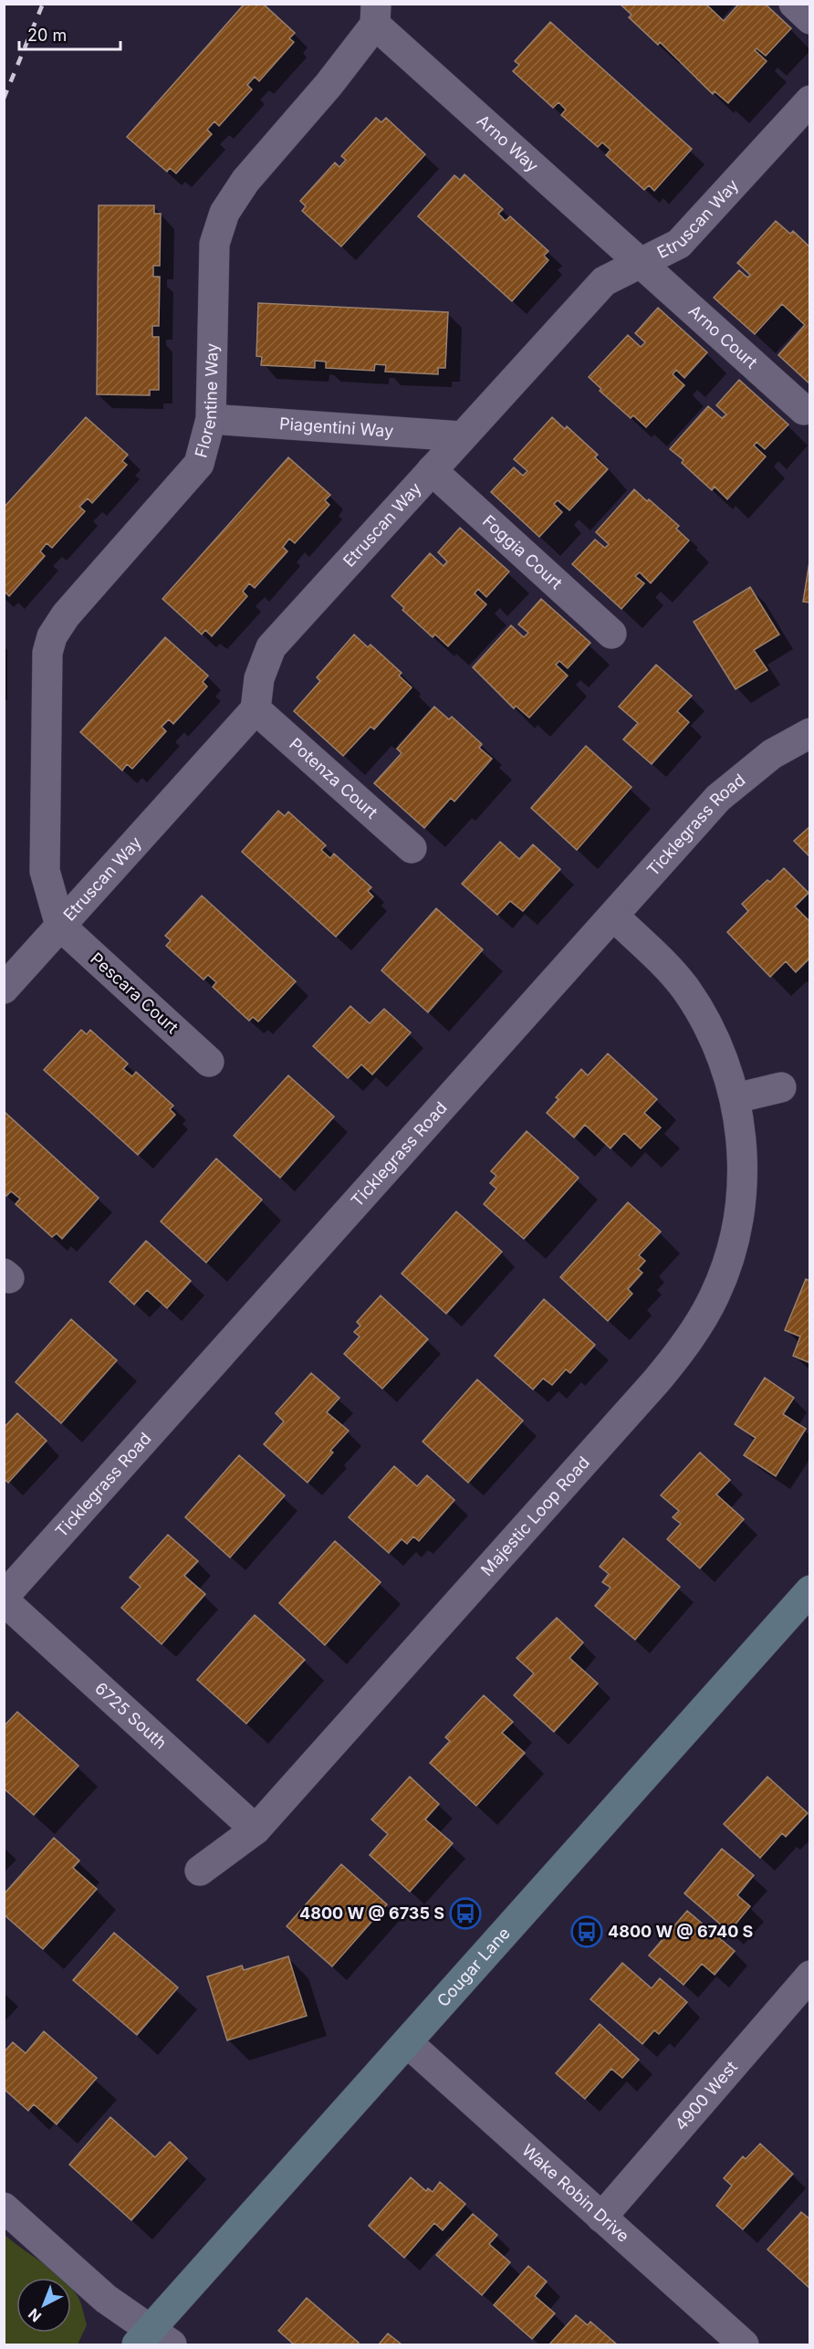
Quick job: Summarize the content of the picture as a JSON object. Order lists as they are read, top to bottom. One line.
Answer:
{"streets":{"main road":["Cougar Lane"],"street":["Arno Way","Etruscan Way","Arno Court","Florentine Way","Piagentini Way","Foggia Court","Potenza Court","Ticklegrass Road","Pescara Court","Majestic Loop Road","6725 South","4900 West","Wake Robin Drive"]},"crossings":[["Arno Way","Etruscan Way"],["Arno Way","Arno Court"],["Arno Way","Florentine Way"],["Etruscan Way","Arno Court"],["Etruscan Way","Florentine Way"],["Etruscan Way","Piagentini Way"],["Etruscan Way","Foggia Court"],["Etruscan Way","Potenza Court"],["Etruscan Way","Pescara Court"],["Florentine Way","Piagentini Way"],["Florentine Way","Pescara Court"],["Ticklegrass Road","Majestic Loop Road"],["Ticklegrass Road","6725 South"],["Majestic Loop Road","6725 South"],["Cougar Lane","Wake Robin Drive"],["4900 West","Wake Robin Drive"]],"places":{"bus stop":["4800 W @ 6735 S","4800 W @ 6740 S"]},"scale_bar":"20 m","north":"bottom left"}
